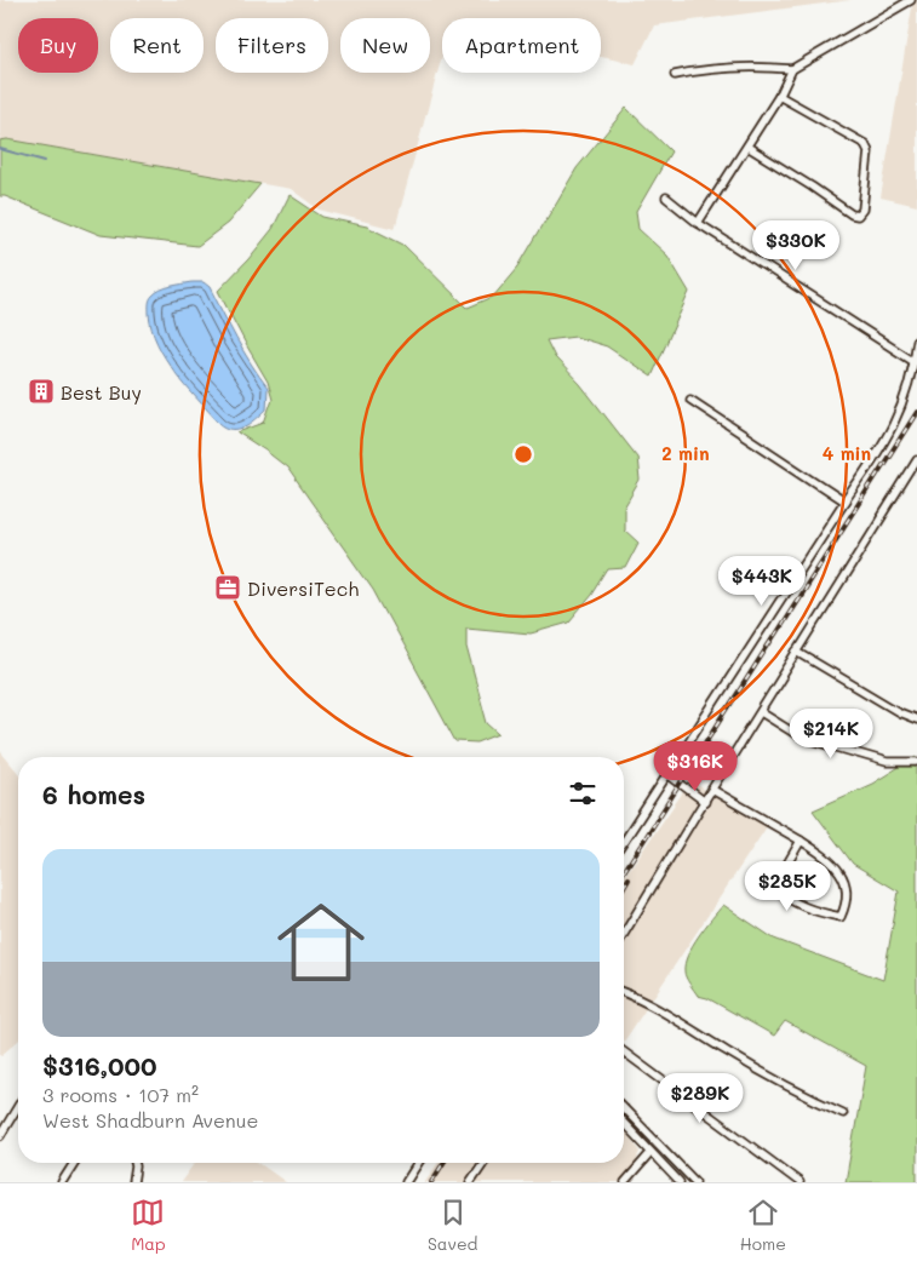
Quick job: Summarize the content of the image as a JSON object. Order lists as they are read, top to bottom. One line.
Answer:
{"places":{"building":["Best Buy"],"office":["DiversiTech"]},"page":{"chip":["Buy","Rent","Filters","New","Apartment"],"price":["$330K","$443K","$214K","$316K","$285K","$289K"],"heading":"6 homes","list":[{"name":"$316,000","note":"3 rooms · 107 m² · West Shadburn Avenue"}],"tabs":["Map","Saved","Home"]},"rings":["2 min","4 min"]}
